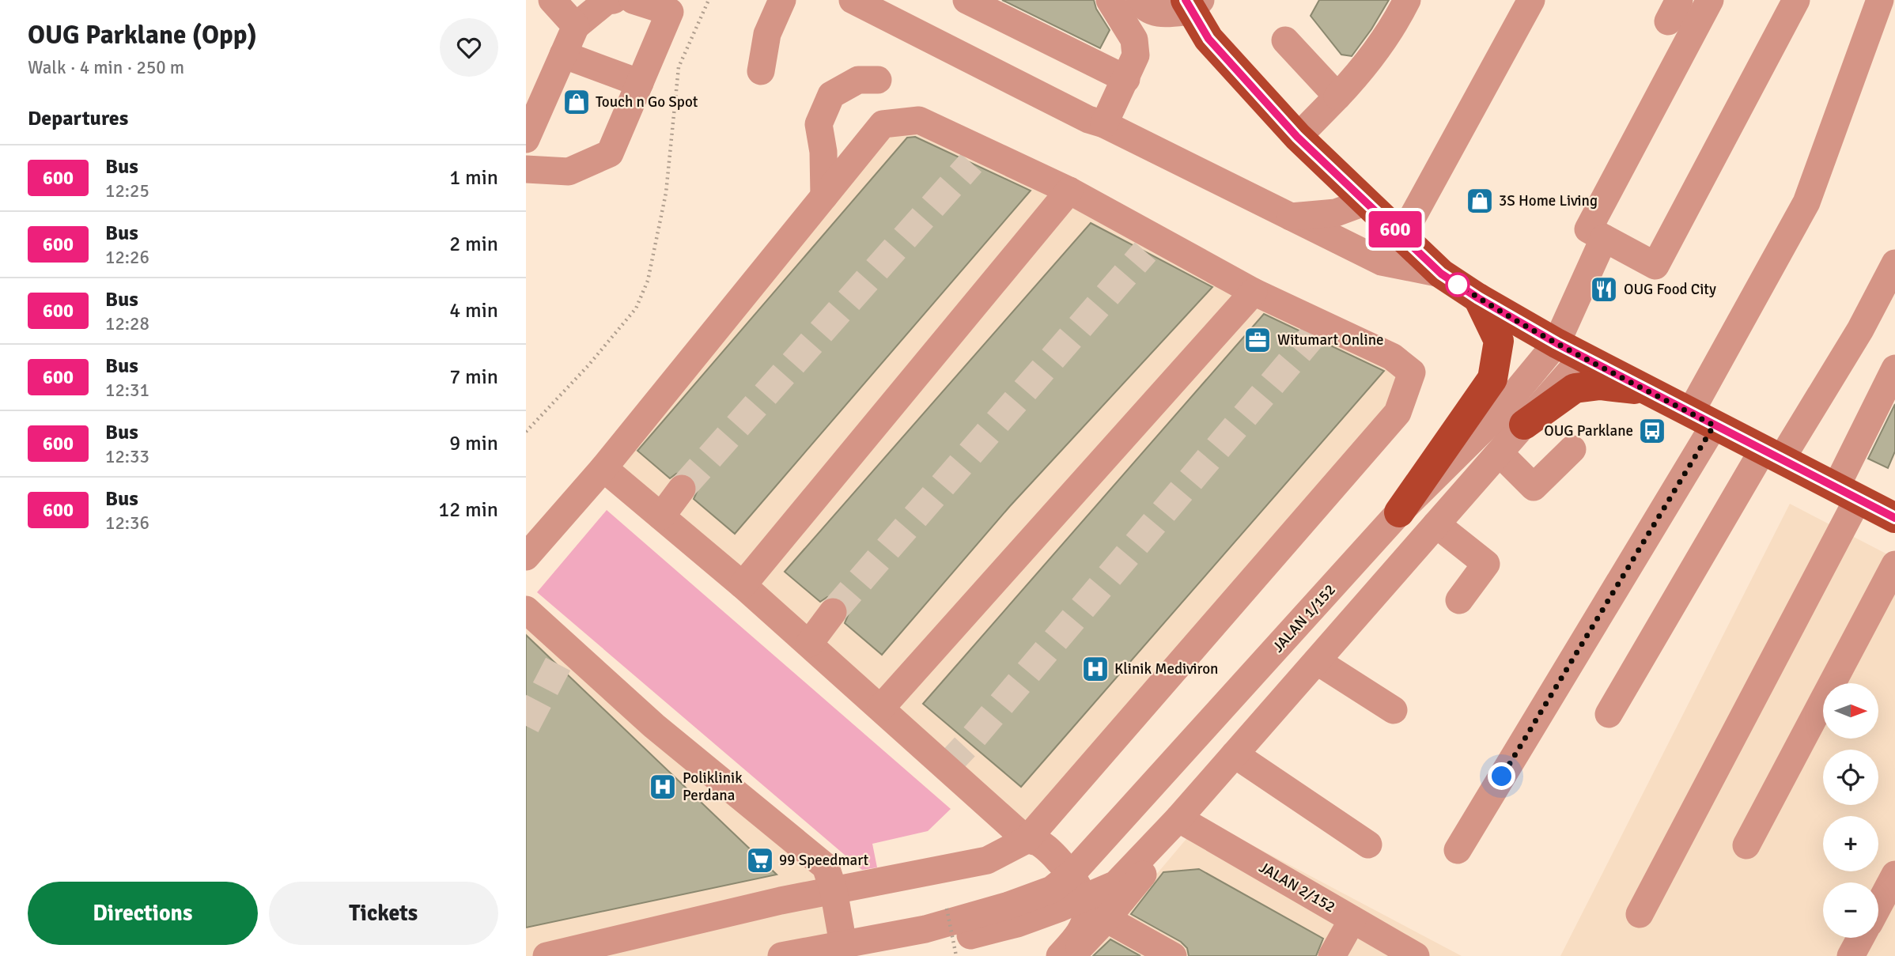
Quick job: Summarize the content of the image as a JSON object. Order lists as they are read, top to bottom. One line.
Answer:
{"streets":{"street":["JALAN 1/152","JALAN 2/152"]},"places":{"shop":["Touch n Go Spot","3S Home Living"],"restaurant":["OUG Food City"],"office":["Witumart Online"],"bus stop":["OUG Parklane"],"hospital":["Klinik Mediviron","Poliklinik Perdana"],"supermarket":["99 Speedmart"]},"lines":["bus line 600"],"north":"right","page":{"heading":[["OUG Parklane (Opp)","Walk · 4 min · 250 m"],"Departures"],"on_map":"600","list":[{"mark":"600","name":"Bus","note":"12:25","value":"1 min"},{"mark":"600","name":"Bus","note":"12:26","value":"2 min"},{"mark":"600","name":"Bus","note":"12:28","value":"4 min"},{"mark":"600","name":"Bus","note":"12:31","value":"7 min"},{"mark":"600","name":"Bus","note":"12:33","value":"9 min"},{"mark":"600","name":"Bus","note":"12:36","value":"12 min"}],"map_buttons":["+","−"],"buttons":["Directions","Tickets"]}}
